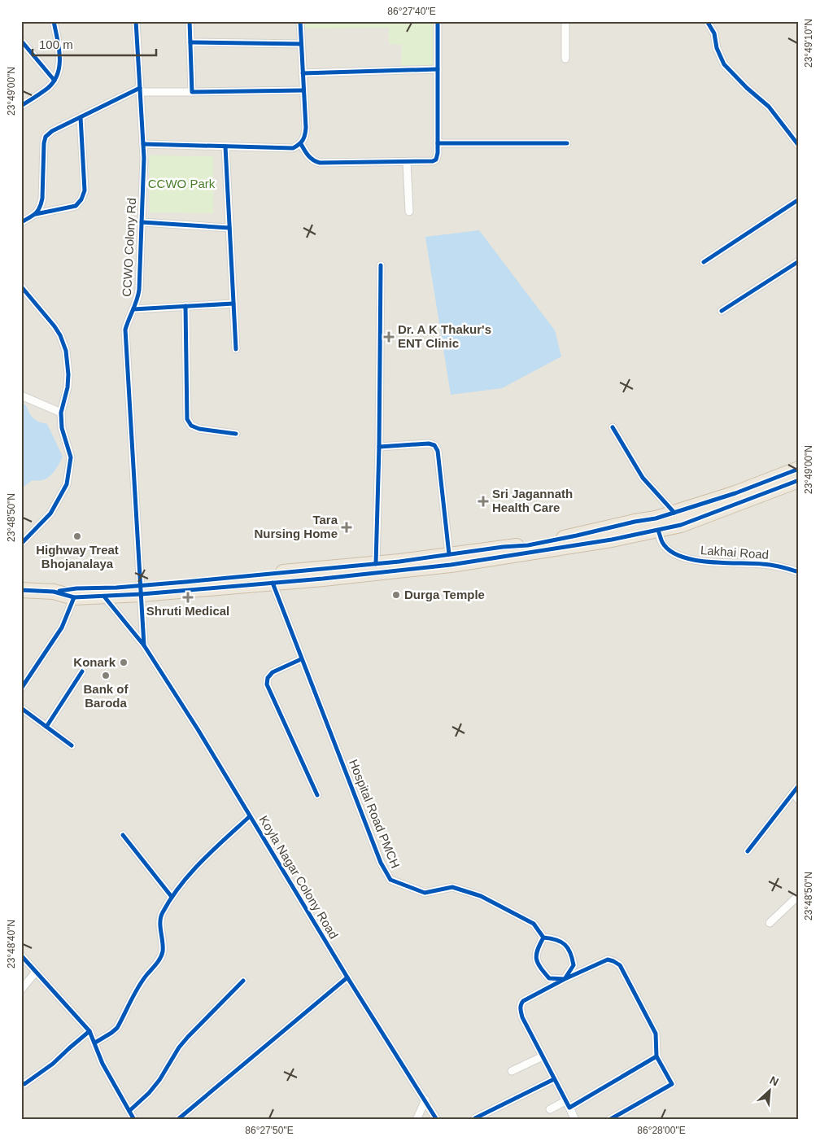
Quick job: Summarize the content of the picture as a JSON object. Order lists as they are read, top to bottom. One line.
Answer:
{"streets":{"street":["CCWO Colony Rd","Lakhai Road","Hospital Road PMCH","Koyla Nagar Colony Road"]},"parks":["CCWO Park"],"places":{"health":["Dr. A K Thakur's ENT Clinic","Sri Jagannath Health Care","Tara Nursing Home","Shruti Medical"],"other":["Highway Treat Bhojanalaya","Durga Temple","Konark","Bank of Baroda"]},"scale_bar":"100 m","north":"top right","coordinates":["86°27'40\"E","23°49'10\"N","23°49'00\"N","23°48'50\"N","23°48'40\"N","86°27'50\"E","86°28'00\"E"]}
